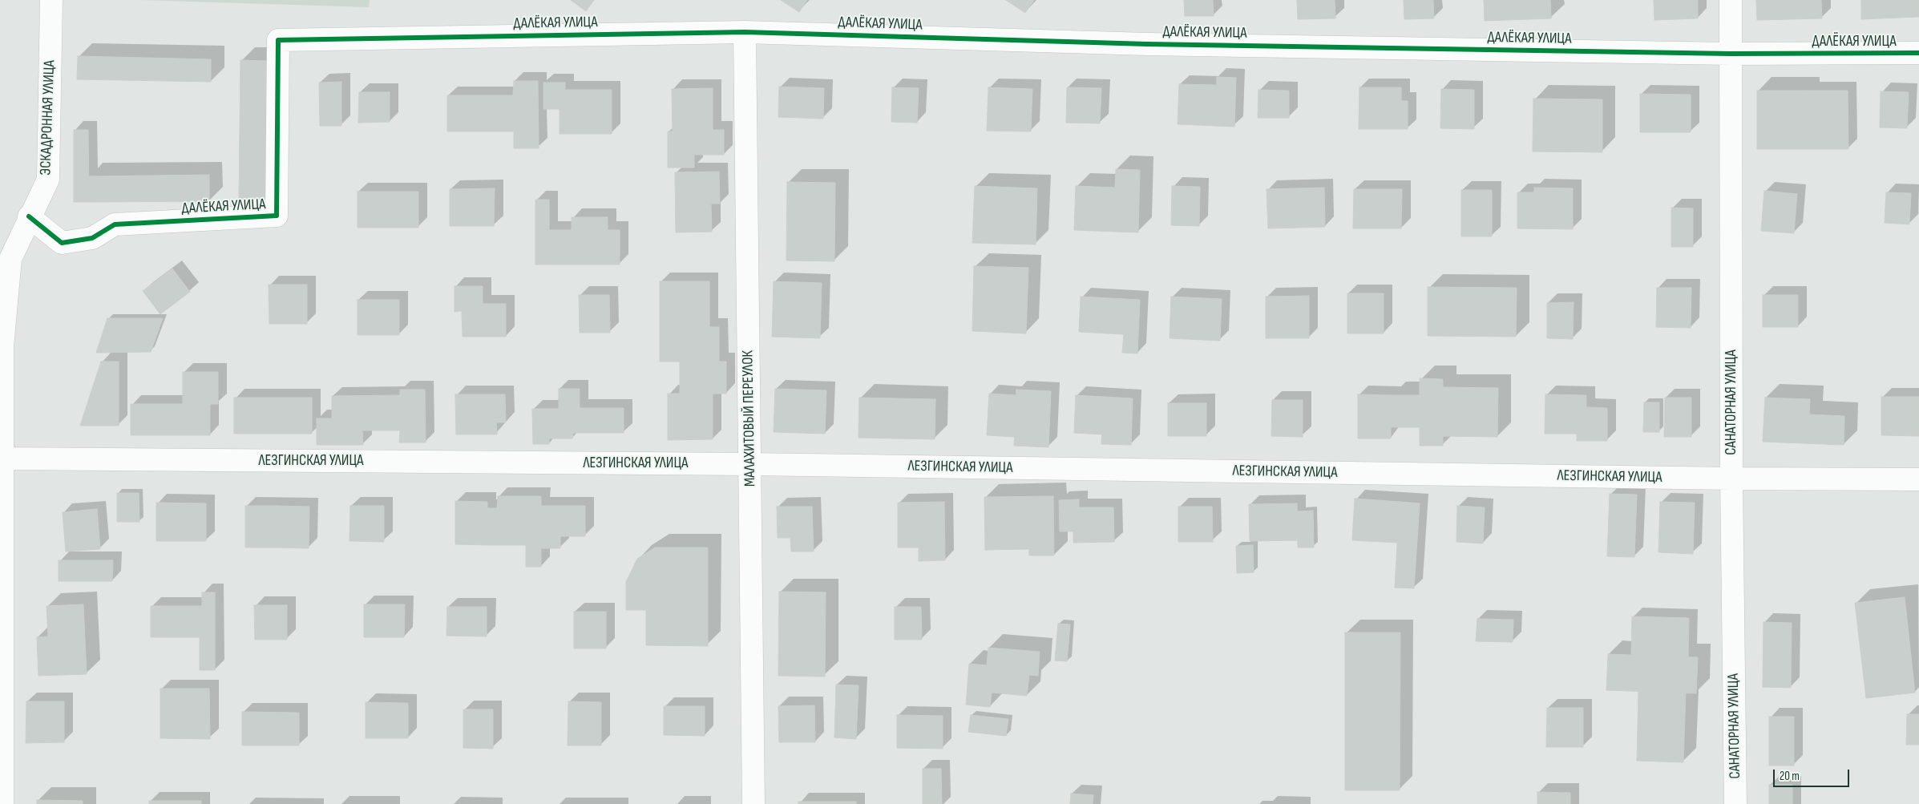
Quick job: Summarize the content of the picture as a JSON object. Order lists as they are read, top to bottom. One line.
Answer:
{"streets":{"street":["ДАЛЁКАЯ УЛИЦА","ЭСКАДРОННАЯ УЛИЦА","САНАТОРНАЯ УЛИЦА","МАЛАХИТОВЫЙ ПЕРЕУЛОК","ЛЕЗГИНСКАЯ УЛИЦА"]},"crossings":[["ДАЛЁКАЯ УЛИЦА","ЭСКАДРОННАЯ УЛИЦА"],["ДАЛЁКАЯ УЛИЦА","САНАТОРНАЯ УЛИЦА"],["ДАЛЁКАЯ УЛИЦА","МАЛАХИТОВЫЙ ПЕРЕУЛОК"],["ЭСКАДРОННАЯ УЛИЦА","ЛЕЗГИНСКАЯ УЛИЦА"],["САНАТОРНАЯ УЛИЦА","ЛЕЗГИНСКАЯ УЛИЦА"],["МАЛАХИТОВЫЙ ПЕРЕУЛОК","ЛЕЗГИНСКАЯ УЛИЦА"]],"scale_bar":"20 m"}
